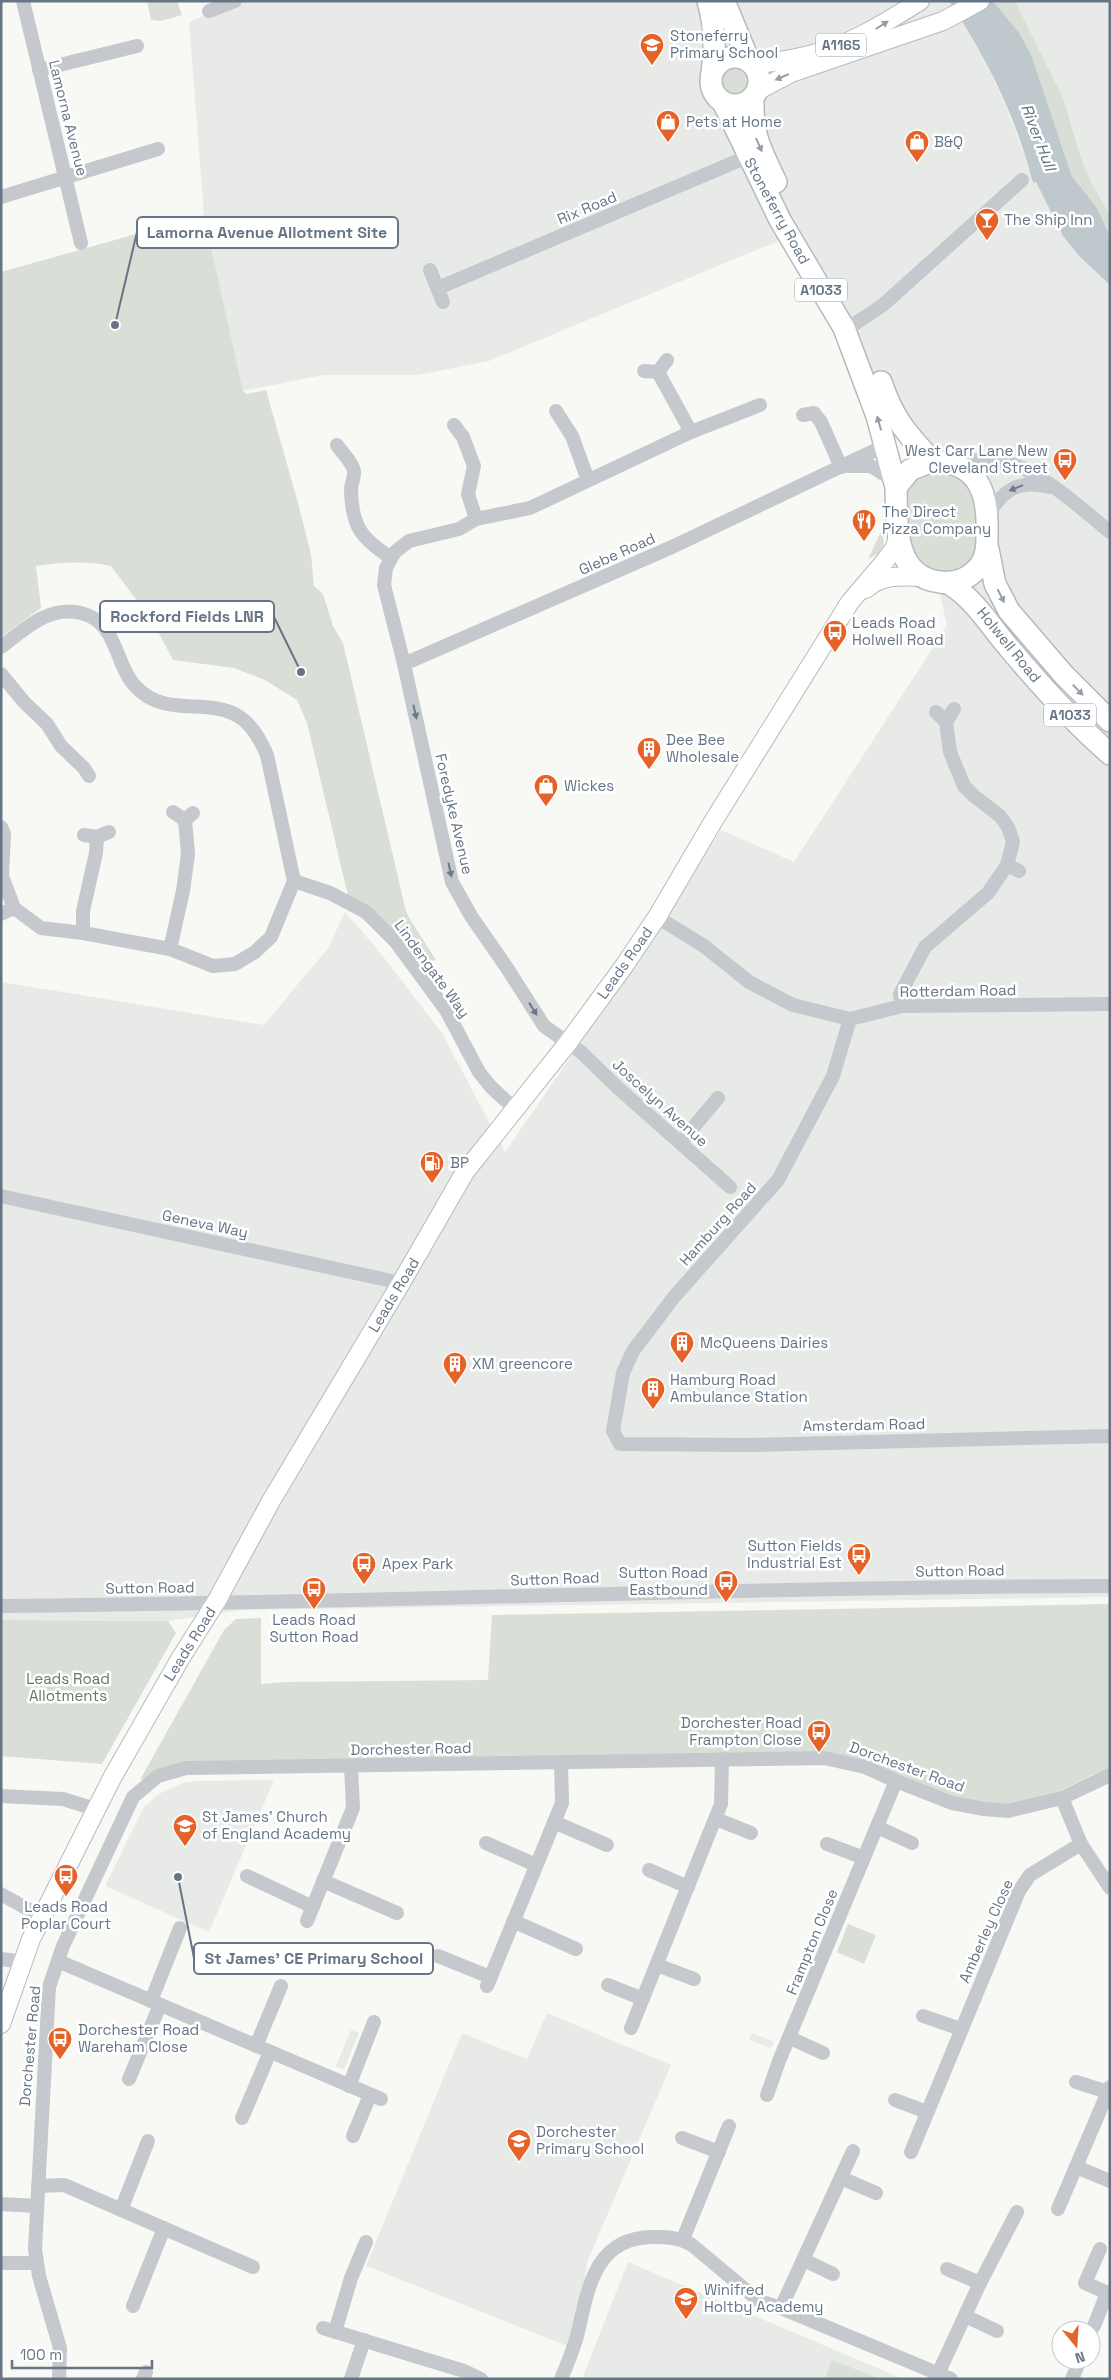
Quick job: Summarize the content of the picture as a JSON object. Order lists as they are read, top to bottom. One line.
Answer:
{"streets":{"highway":["Stoneferry Road","A1033","Holwell Road"],"main road":["A1165","Leads Road"],"street":["Lamorna Avenue","Rix Road","Glebe Road","Foredyke Avenue","Lindengate Way","Rotterdam Road","Joscelyn Avenue","Geneva Way","Hamburg Road","Amsterdam Road","Sutton Road","Dorchester Road","Amberley Close","Frampton Close"]},"crossings":[["A1165","Stoneferry Road"],["Rix Road","Stoneferry Road"],["Stoneferry Road","A1033"],["Stoneferry Road","Glebe Road"],["Stoneferry Road","Holwell Road"],["Stoneferry Road","Leads Road"],["A1033","Glebe Road"],["A1033","Holwell Road"],["A1033","Leads Road"],["Glebe Road","Holwell Road"],["Glebe Road","Foredyke Avenue"],["Glebe Road","Leads Road"],["Holwell Road","Leads Road"],["Foredyke Avenue","Leads Road"],["Foredyke Avenue","Joscelyn Avenue"],["Leads Road","Lindengate Way"],["Leads Road","Rotterdam Road"],["Leads Road","Joscelyn Avenue"],["Leads Road","Geneva Way"],["Leads Road","Sutton Road"],["Rotterdam Road","Hamburg Road"],["Hamburg Road","Amsterdam Road"],["Dorchester Road","Frampton Close"]],"one_way":["Foredyke Avenue"],"water":["River Hull"],"parks":["Leads Road Allotments"],"places":{"school or university":["Stoneferry Primary School","St James' Church of England Academy","Dorchester Primary School","Winifred Holtby Academy"],"shop":["Pets at Home","B&Q","Wickes"],"bar":["The Ship Inn"],"other":["Lamorna Avenue Allotment Site","Rockford Fields LNR","St James' CE Primary School"],"bus stop":["West Carr Lane New Cleveland Street","Leads Road Holwell Road","Sutton Fields Industrial Est","Apex Park","Sutton Road Eastbound","Leads Road Sutton Road","Dorchester Road Frampton Close","Leads Road Poplar Court","Dorchester Road Wareham Close"],"restaurant":["The Direct Pizza Company"],"building":["Dee Bee Wholesale","McQueens Dairies","XM greencore","Hamburg Road Ambulance Station"],"fuel station":["BP"]},"scale_bar":"100 m","north":"bottom"}
